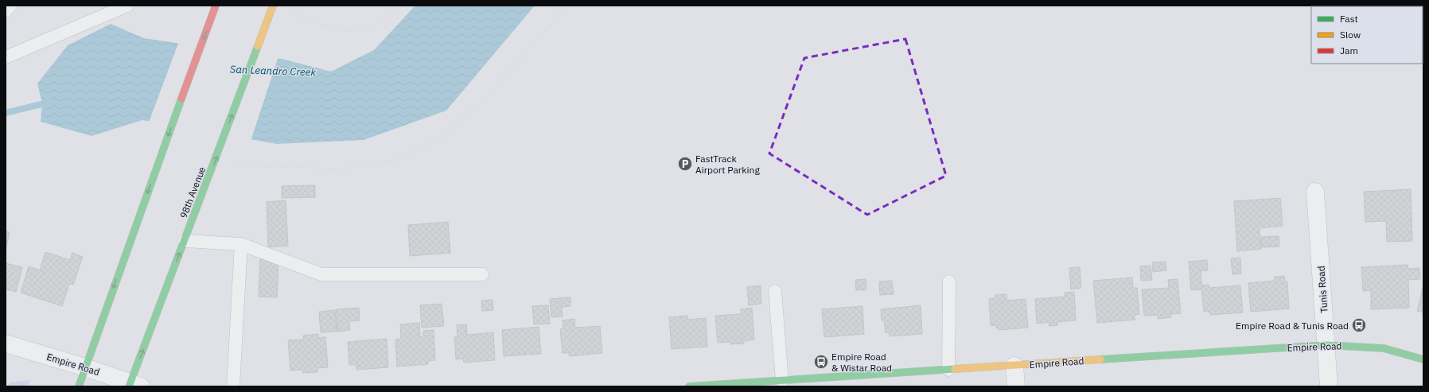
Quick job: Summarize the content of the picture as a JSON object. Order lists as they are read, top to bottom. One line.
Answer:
{"streets":{"main road":["98th Avenue","Empire Road"],"street":["Tunis Road"]},"crossings":[["98th Avenue","Empire Road"],["Tunis Road","Empire Road"]],"water":["San Leandro Creek"],"places":{"parking":["FastTrack Airport Parking"],"bus stop":["Empire Road & Tunis Road","Empire Road & Wistar Road"]},"legend":["Fast","Slow","Jam"]}
